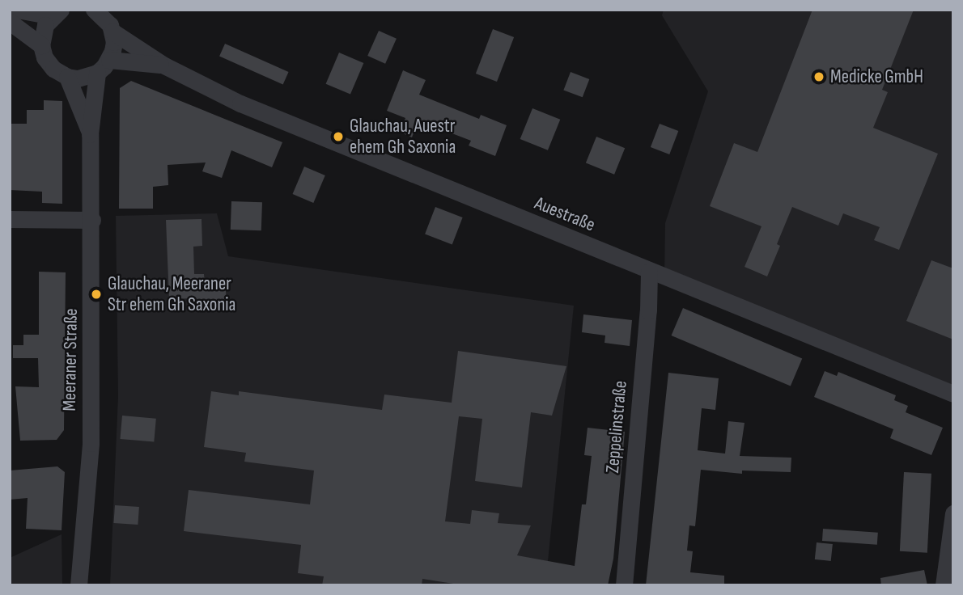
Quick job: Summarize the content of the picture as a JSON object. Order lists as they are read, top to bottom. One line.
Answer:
{"streets":{"street":["Auestraße","Meeraner Straße","Zeppelinstraße"]},"crossings":[["Auestraße","Zeppelinstraße"]],"places":["Medicke GmbH","Glauchau, Auestr ehem Gh Saxonia","Glauchau, Meeraner Str ehem Gh Saxonia"]}
